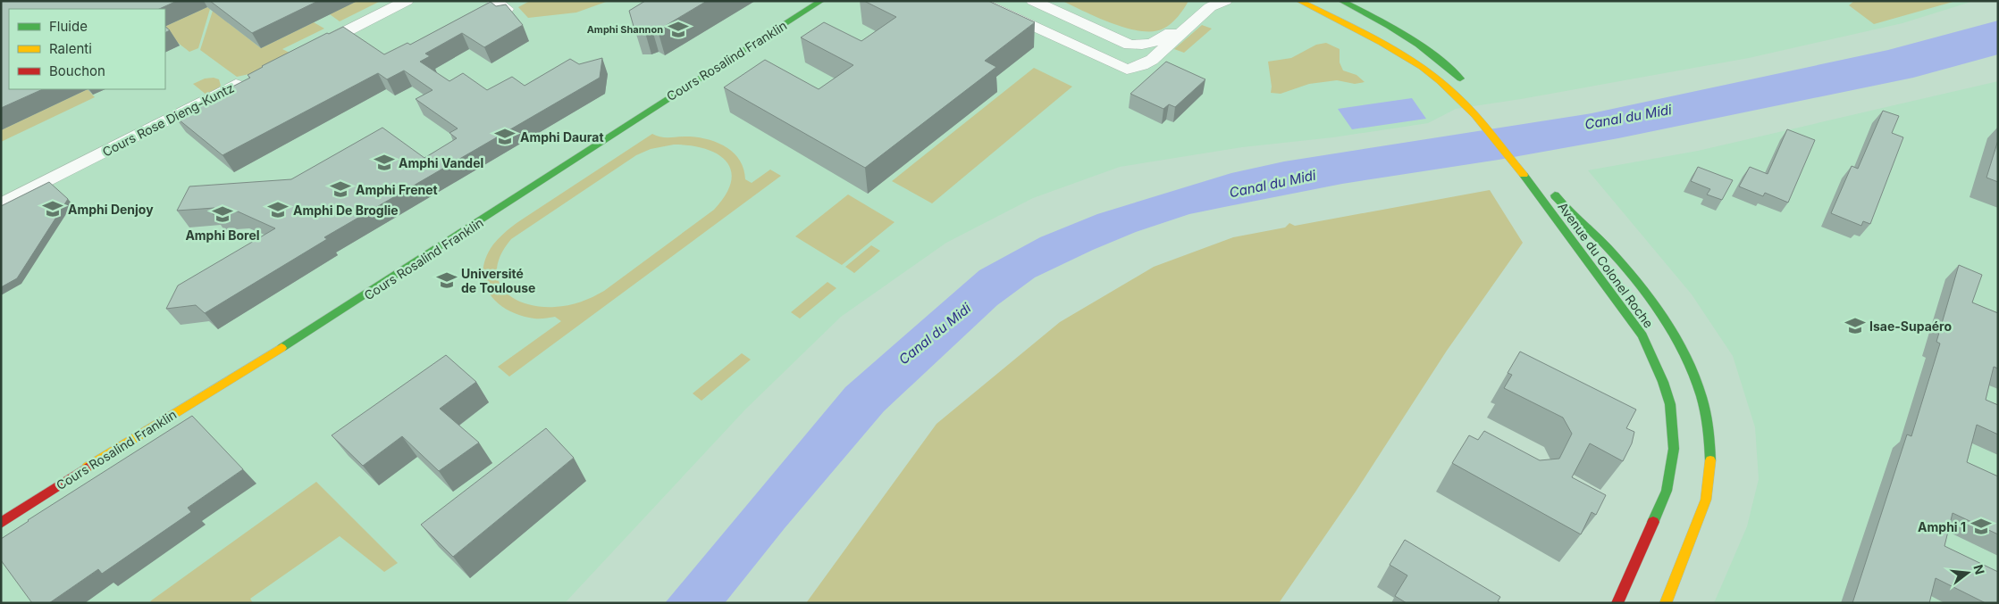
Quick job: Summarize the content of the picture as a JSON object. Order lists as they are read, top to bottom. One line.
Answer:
{"streets":{"street":["Cours Rosalind Franklin","Cours Rose Dieng-Kuntz","Avenue du Colonel Roche"]},"water":["Canal du Midi"],"places":{"school or university":["Amphi Shannon","Amphi Daurat","Amphi Vandel","Amphi Frenet","Amphi Denjoy","Amphi De Broglie","Amphi Borel","Université de Toulouse","Isae-Supaéro","Amphi 1"]},"legend":["Fluide","Ralenti","Bouchon"],"north":"right"}
